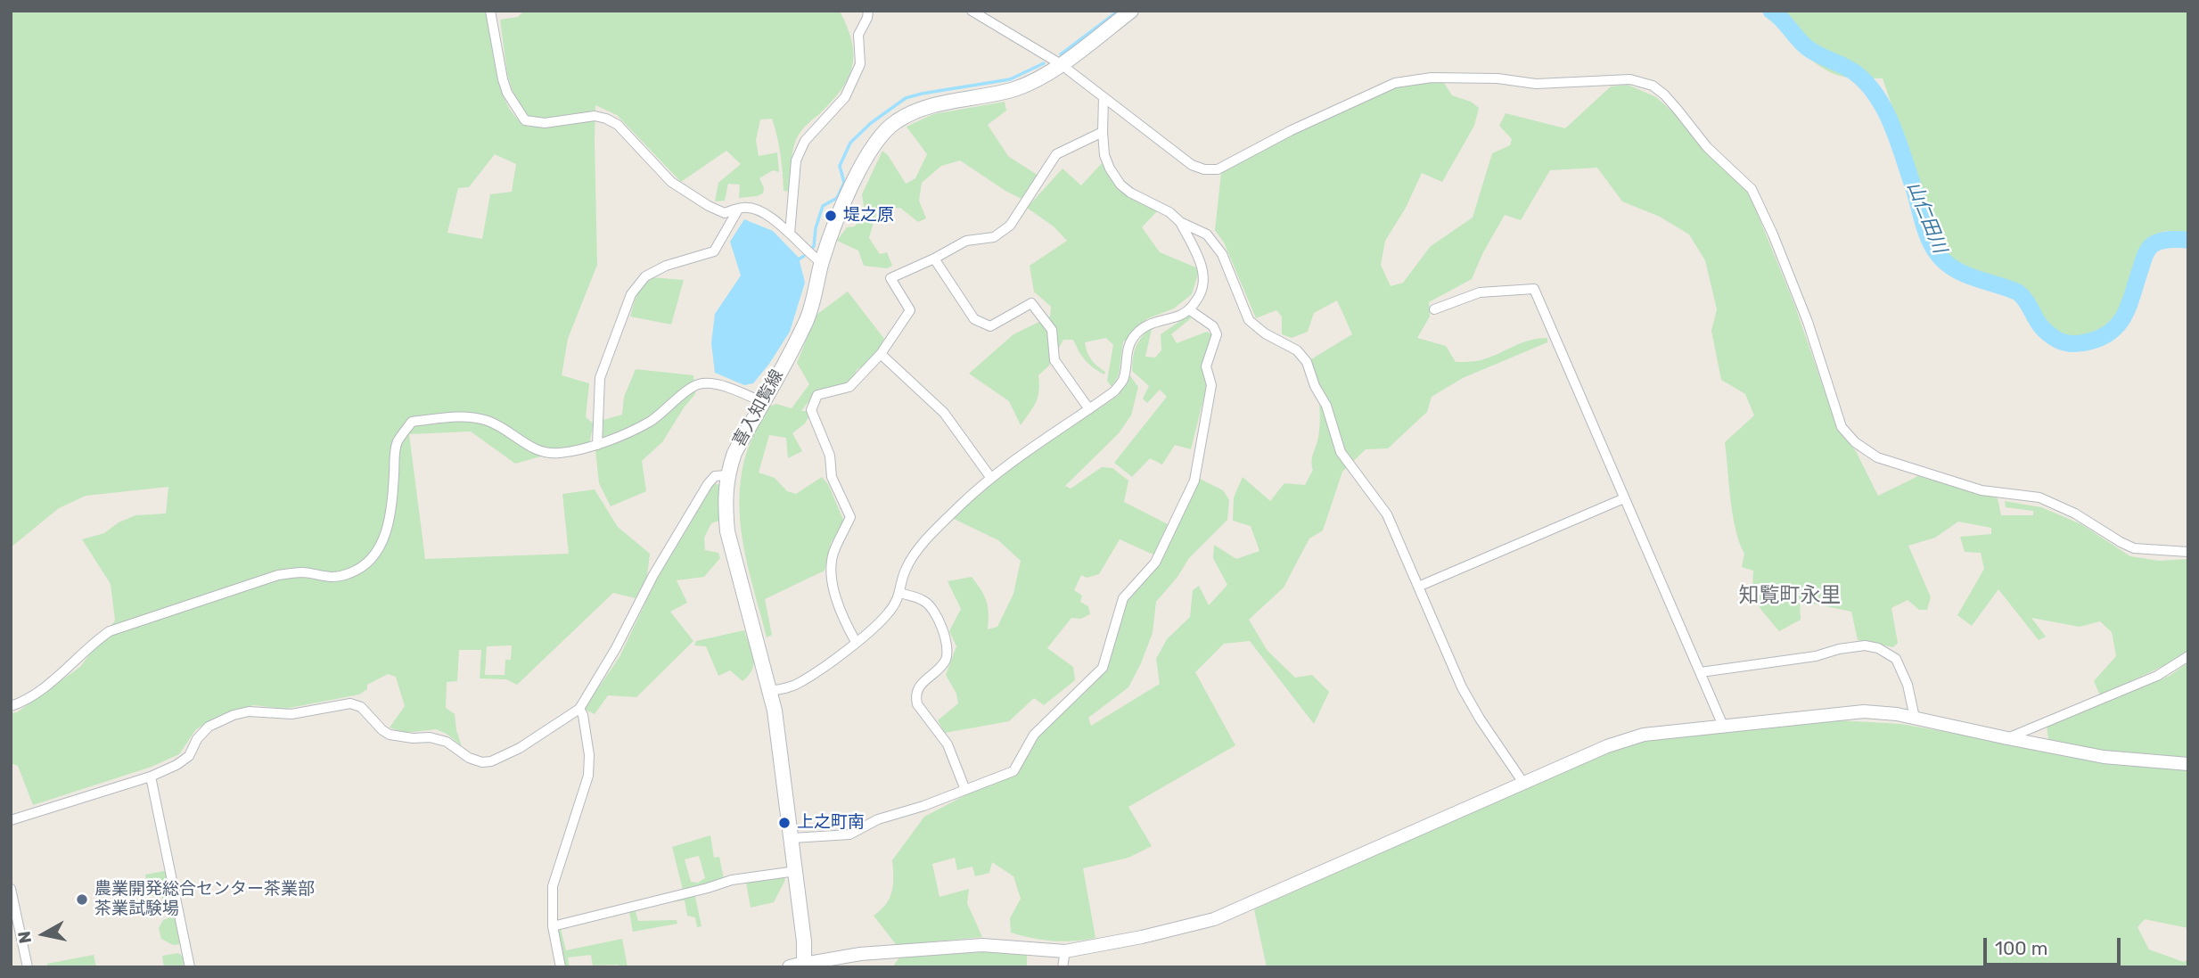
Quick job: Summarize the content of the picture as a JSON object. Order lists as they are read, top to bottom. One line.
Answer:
{"streets":{"main road":["喜入知覧線"]},"districts":["知覧町永里"],"water":["山仁田川"],"places":["堤之原","上之町南","農業開発総合センター茶業部 茶業試験場"],"scale_bar":"100 m","north":"left"}
